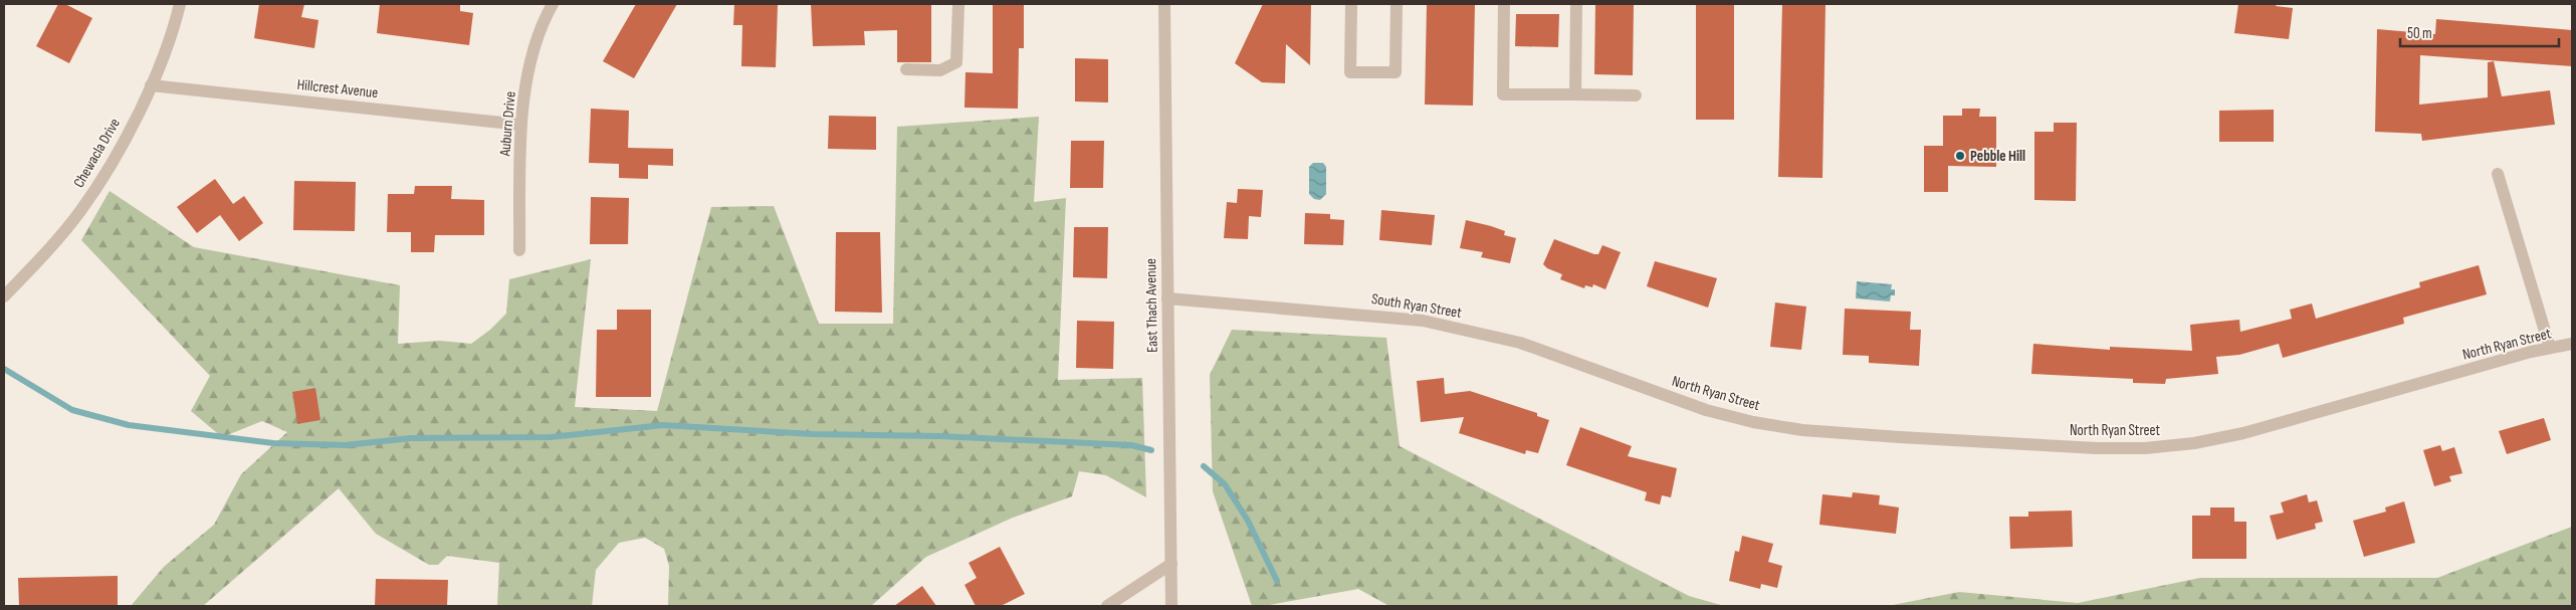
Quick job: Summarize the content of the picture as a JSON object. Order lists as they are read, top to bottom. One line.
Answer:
{"streets":{"street":["Hillcrest Avenue","Auburn Drive","Chewacla Drive","East Thach Avenue","South Ryan Street","North Ryan Street"]},"crossings":[["Hillcrest Avenue","Auburn Drive"],["Hillcrest Avenue","Chewacla Drive"],["East Thach Avenue","South Ryan Street"],["South Ryan Street","North Ryan Street"]],"places":["Pebble Hill"],"scale_bar":"50 m"}
